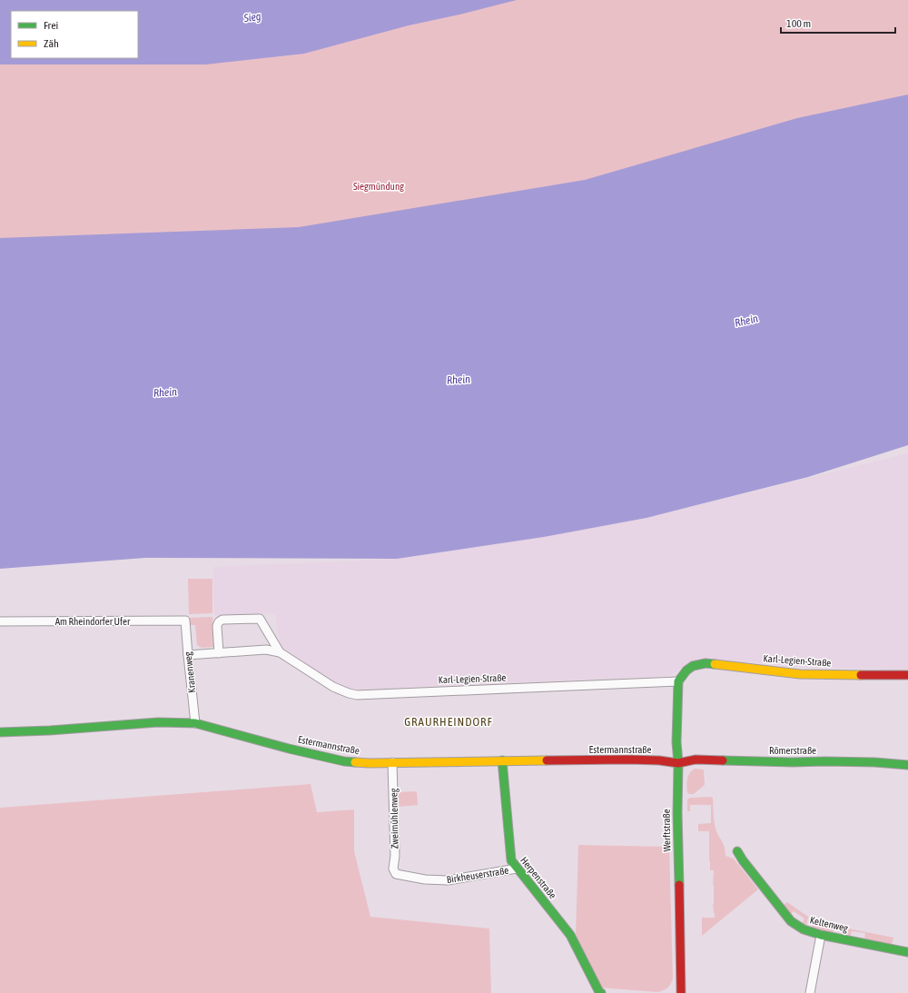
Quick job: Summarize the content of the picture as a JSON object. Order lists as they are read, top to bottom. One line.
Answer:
{"streets":{"street":["Am Rheindorfer Ufer","Karl-Legien-Straße","Kranenweg","Estermannstraße","Römerstraße","Zweimühlenweg","Werftstraße","Birkheuserstraße","Herpenstraße","Keltenweg"]},"crossings":[["Am Rheindorfer Ufer","Kranenweg"],["Karl-Legien-Straße","Kranenweg"],["Karl-Legien-Straße","Werftstraße"],["Kranenweg","Estermannstraße"],["Estermannstraße","Römerstraße"],["Estermannstraße","Zweimühlenweg"],["Estermannstraße","Werftstraße"],["Estermannstraße","Herpenstraße"],["Römerstraße","Werftstraße"],["Zweimühlenweg","Birkheuserstraße"],["Birkheuserstraße","Herpenstraße"]],"districts":["GRAURHEINDORF"],"water":["Sieg","Rhein"],"parks":["Siegmündung"],"legend":["Frei","Zäh"],"scale_bar":"100 m"}
